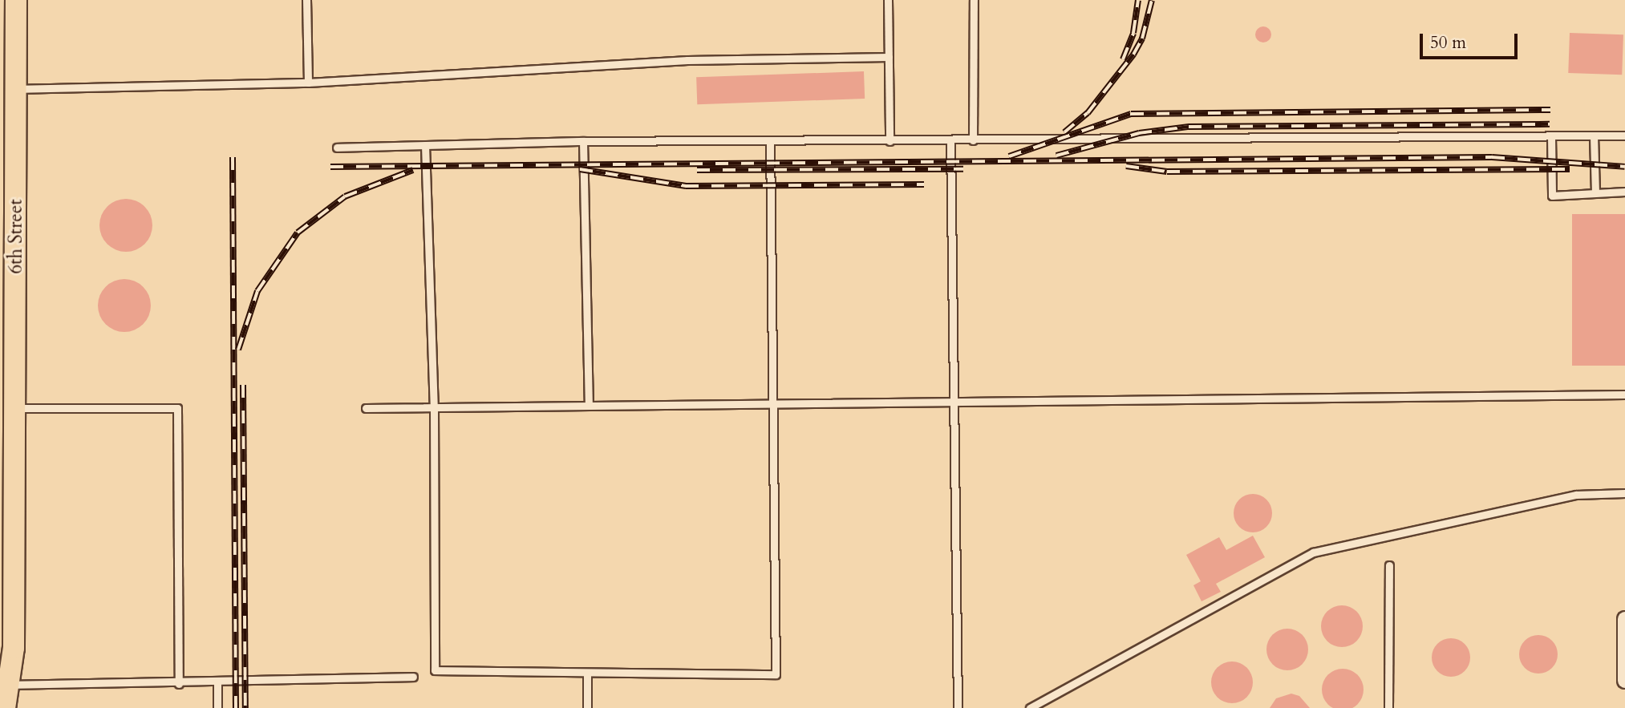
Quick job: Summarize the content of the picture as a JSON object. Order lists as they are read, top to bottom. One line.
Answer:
{"streets":{"main road":["6th Street"]},"scale_bar":"50 m"}
